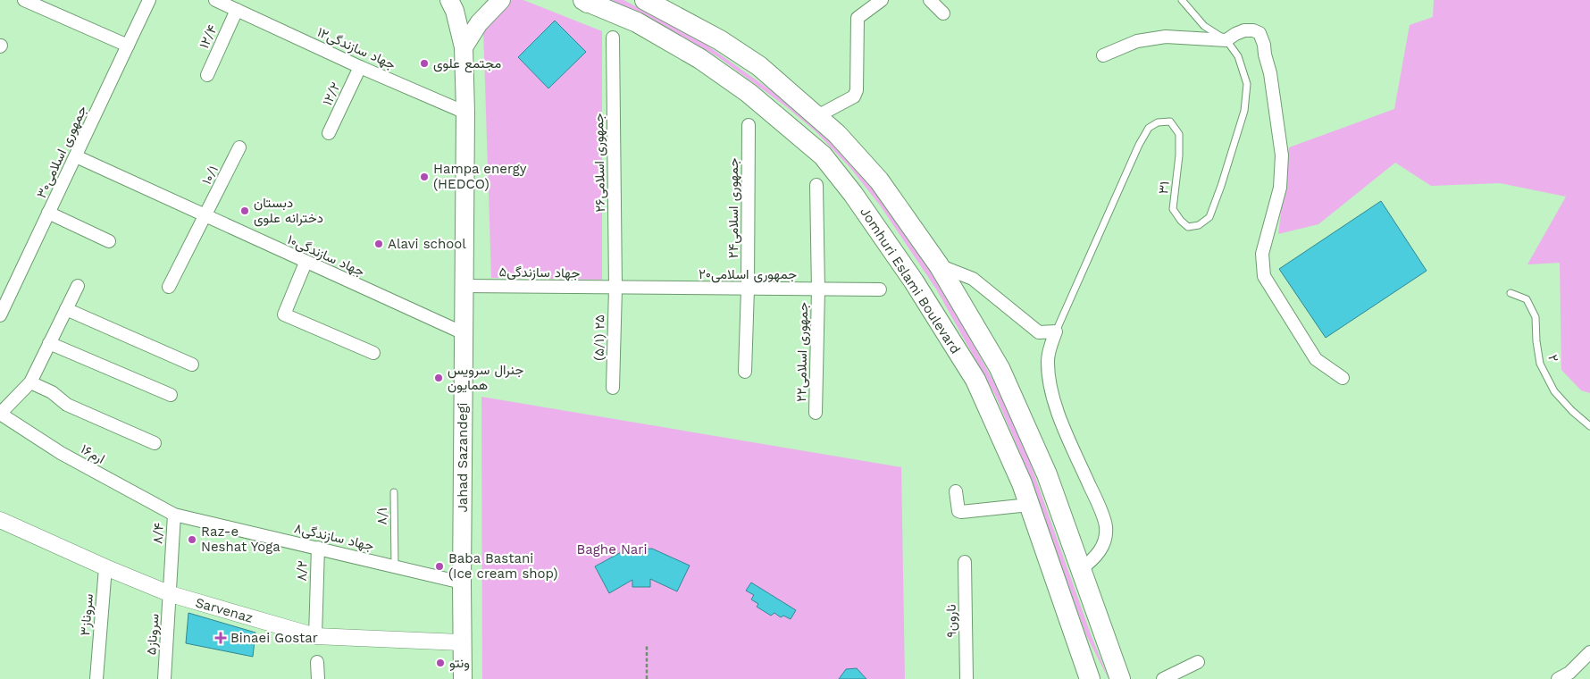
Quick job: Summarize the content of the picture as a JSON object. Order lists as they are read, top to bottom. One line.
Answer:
{"streets":{"main road":["Jomhuri Eslami Boulevard","Jahad Sazandegi"],"street":["۱۲/۴","جهاد سازندگی۱۲","۱۲/۲","جمهوری اسلامی۳۰","جمهوری اسلامی۲۶","۱۰/۱","جمهوری اسلامی۲۴","جهاد سازندگی۱۰","جهاد سازندگی۵","جمهوری اسلامی۲۰","(۵/۱) ۲۵","جمهوری اسلامی۲۲","ارم۱۶","۸/۴","جهاد سازندگی۸","۸/۲","Sarvenaz","سروناز۳","نارون۹","سروناز۵"],"lane":["۳۱","۲","۸/۱"]},"crossings":[["۱۲/۴","جهاد سازندگی۱۲"],["جهاد سازندگی۱۲","۱۲/۲"],["جهاد سازندگی۱۲","Jahad Sazandegi"],["جمهوری اسلامی۳۰","جهاد سازندگی۱۰"],["جمهوری اسلامی۲۶","جهاد سازندگی۵"],["جمهوری اسلامی۲۶","جمهوری اسلامی۲۰"],["جمهوری اسلامی۲۶","(۵/۱) ۲۵"],["۱۰/۱","جهاد سازندگی۱۰"],["جمهوری اسلامی۲۴","جمهوری اسلامی۲۰"],["جهاد سازندگی۱۰","Jahad Sazandegi"],["جهاد سازندگی۵","جمهوری اسلامی۲۰"],["جهاد سازندگی۵","(۵/۱) ۲۵"],["جهاد سازندگی۵","Jahad Sazandegi"],["جمهوری اسلامی۲۰","(۵/۱) ۲۵"],["جمهوری اسلامی۲۰","جمهوری اسلامی۲۲"],["ارم۱۶","۸/۴"],["ارم۱۶","جهاد سازندگی۸"],["Jahad Sazandegi","جهاد سازندگی۸"],["Jahad Sazandegi","Sarvenaz"],["۸/۱","جهاد سازندگی۸"],["۸/۴","جهاد سازندگی۸"],["۸/۴","Sarvenaz"],["۸/۴","سروناز۵"],["جهاد سازندگی۸","۸/۲"],["۸/۲","Sarvenaz"],["Sarvenaz","سروناز۳"],["Sarvenaz","سروناز۵"]],"parks":["Baghe Nari"],"places":{"other":["مجتمع علوی","Hampa energy (HEDCO)","دبستان دخترانه علوی","Alavi school","جنرال سرویس همایون","Raz-e Neshat Yoga","Baba Bastani (Ice cream shop)","ونتو"],"health":["Binaei Gostar"]}}
